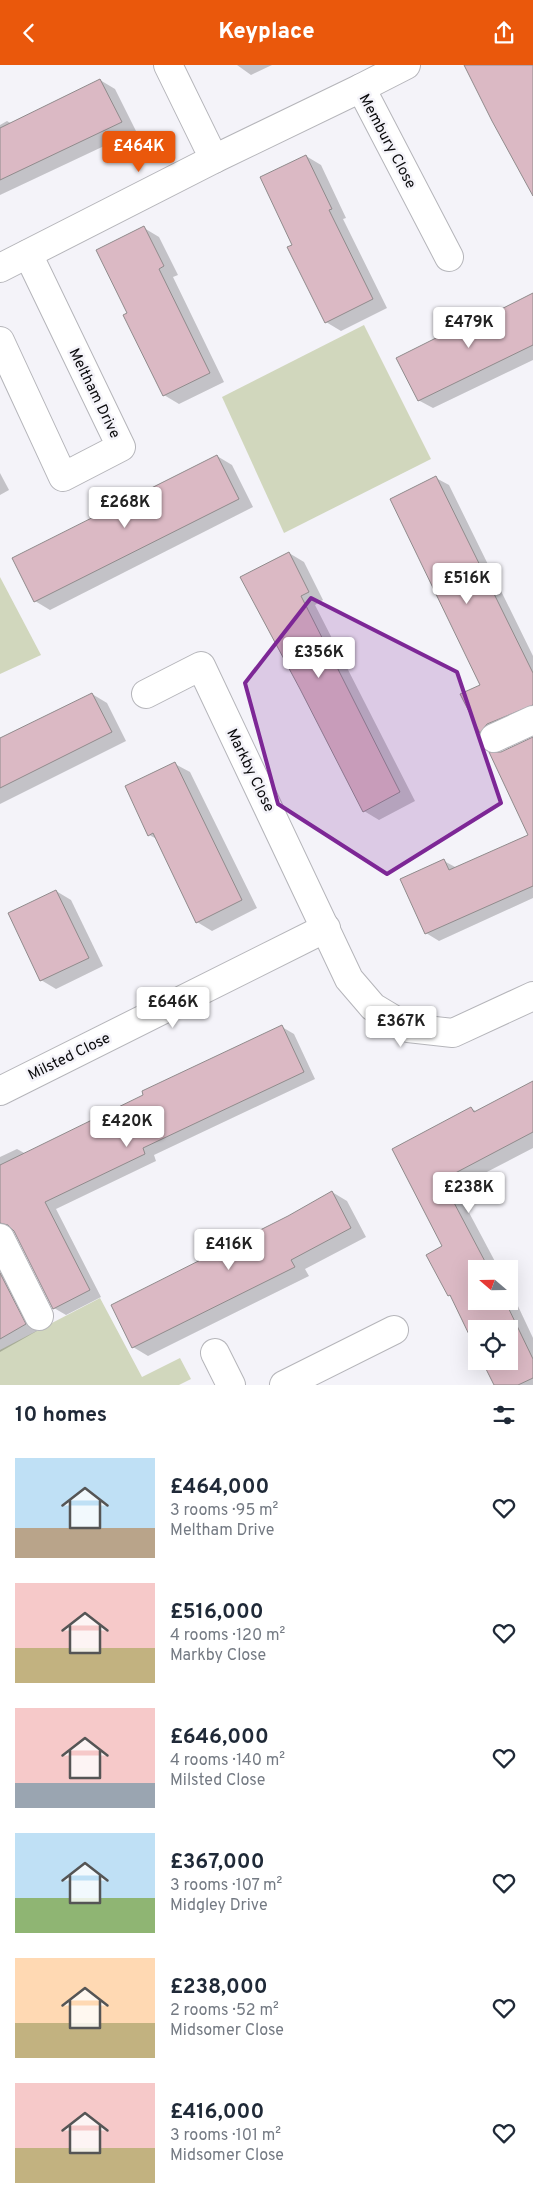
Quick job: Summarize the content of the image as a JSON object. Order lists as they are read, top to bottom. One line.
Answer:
{"streets":{"street":["Membury Close","Meltham Drive","Markby Close","Milsted Close"]},"crossings":[["Markby Close","Milsted Close"]],"north":"left","page":{"header":"Keyplace","price":["£464K","£479K","£268K","£516K","£356K","£646K","£367K","£420K","£238K","£416K"],"heading":"10 homes","list":[{"name":"£464,000","note":"3 rooms · 95 m² · Meltham Drive"},{"name":"£516,000","note":"4 rooms · 120 m² · Markby Close"},{"name":"£646,000","note":"4 rooms · 140 m² · Milsted Close"},{"name":"£367,000","note":"3 rooms · 107 m² · Midgley Drive"},{"name":"£238,000","note":"2 rooms · 52 m² · Midsomer Close"},{"name":"£416,000","note":"3 rooms · 101 m² · Midsomer Close"}]}}
